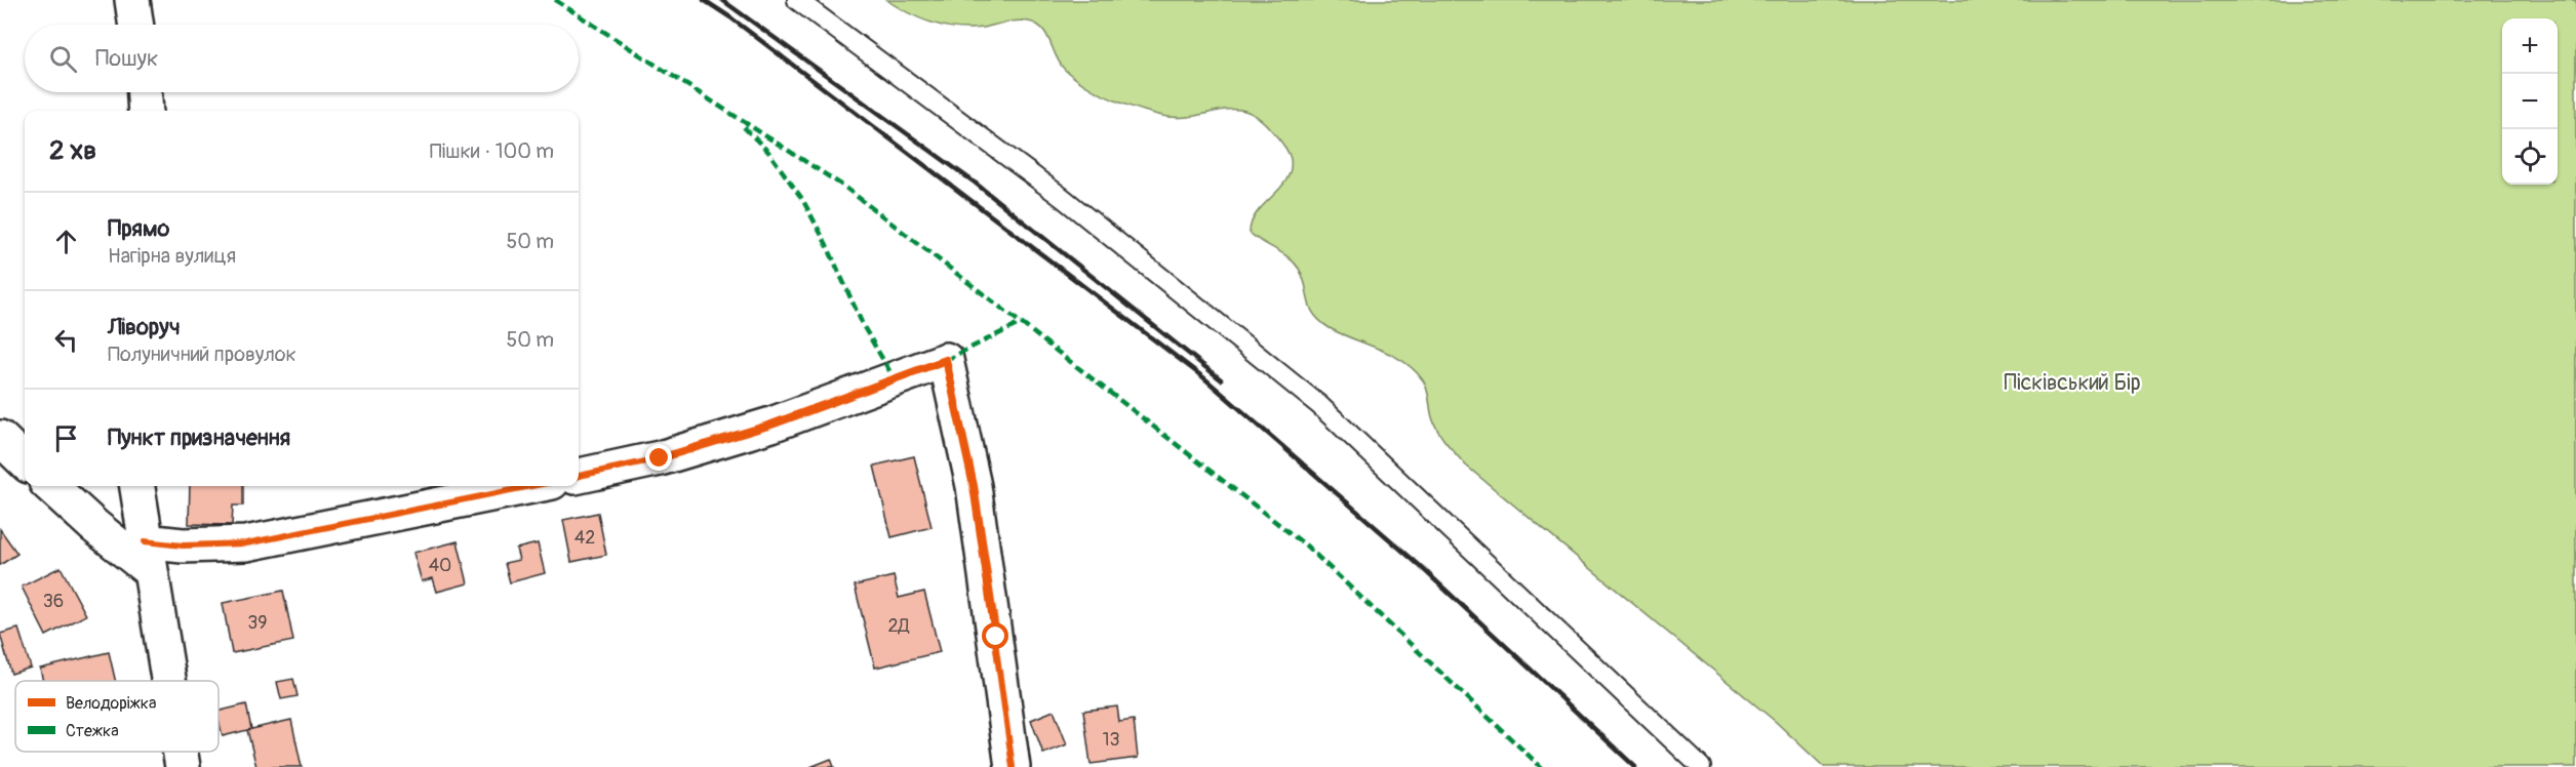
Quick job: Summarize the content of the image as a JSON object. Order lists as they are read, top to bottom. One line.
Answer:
{"parks":["Пісківський Бір"],"house_numbers":["42","40","36","39","2Д","13"],"legend":["Велодоріжка","Стежка"],"page":{"map_buttons":["+","−"],"search":"Пошук","heading":["2 хв","Пішки · 100 m"],"list":[["Прямо","Нагірна вулиця","50 m"],["Ліворуч","Полуничний провулок","50 m"],"Пункт призначення"]}}
